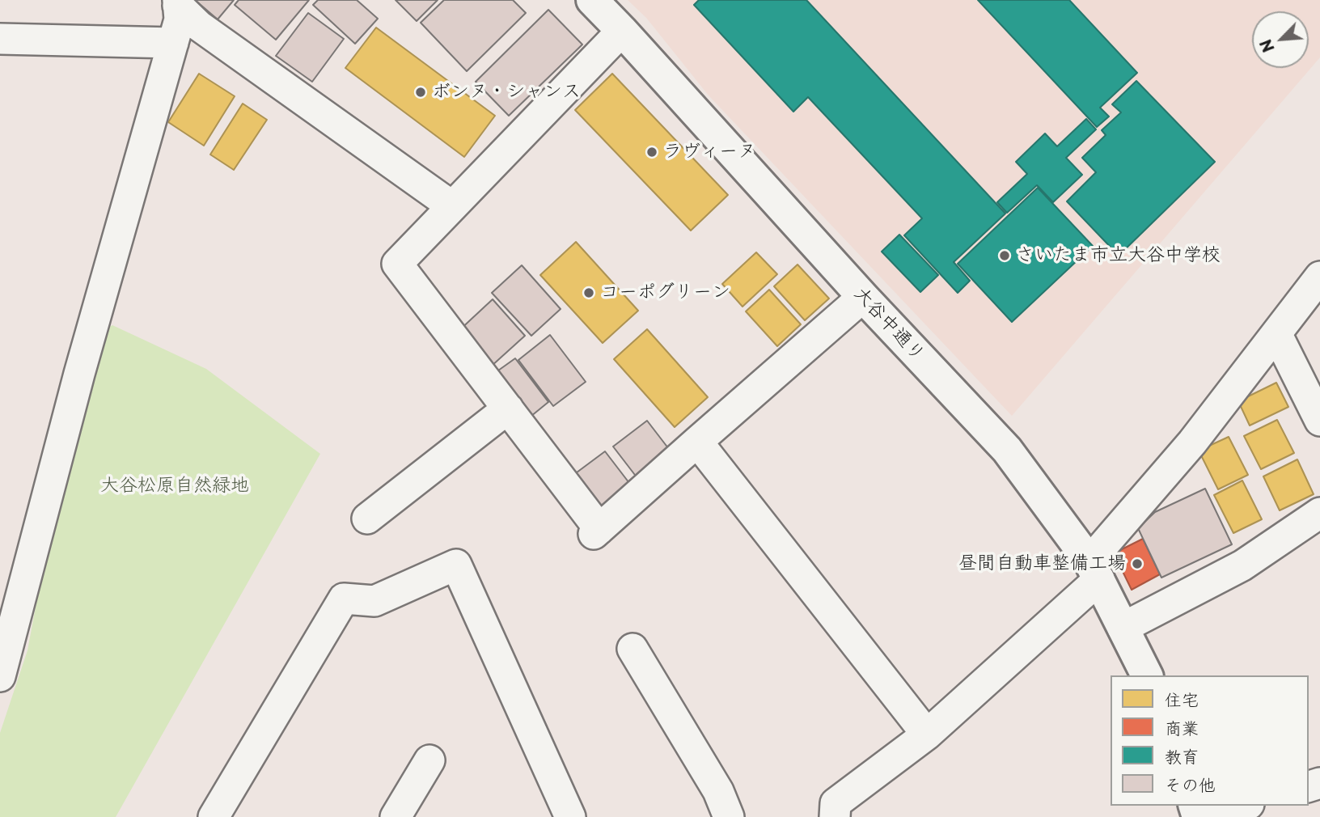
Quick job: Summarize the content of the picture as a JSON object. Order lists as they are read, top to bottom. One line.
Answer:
{"streets":{"street":["大谷中通り"]},"parks":["大谷松原自然緑地"],"places":["ボンヌ・シャンス","ラヴィーヌ","さいたま市立大谷中学校","コーポグリーン","昼間自動車整備工場"],"legend":["住宅","商業","教育","その他"],"north":"bottom left"}
